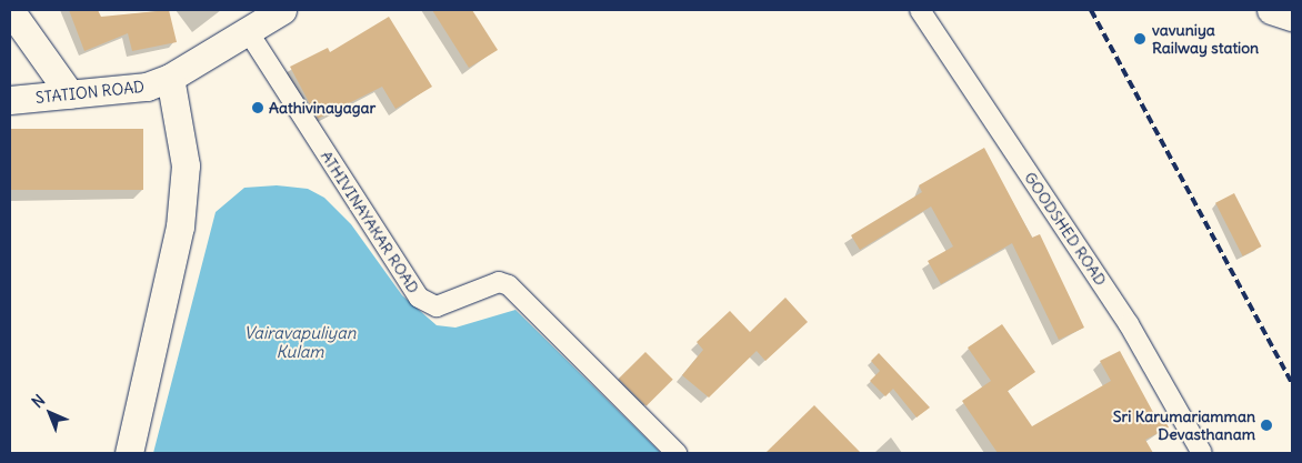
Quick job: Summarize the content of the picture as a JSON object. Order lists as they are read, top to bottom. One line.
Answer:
{"streets":{"street":["STATION ROAD","ATHIVINAYAKAR ROAD","GOODSHED ROAD"]},"crossings":[["STATION ROAD","ATHIVINAYAKAR ROAD"]],"water":["Vairavapuliyan Kulam"],"places":["vavuniya Railway station","Aathivinayagar","Sri Karumariamman Devasthanam"],"north":"top left"}
